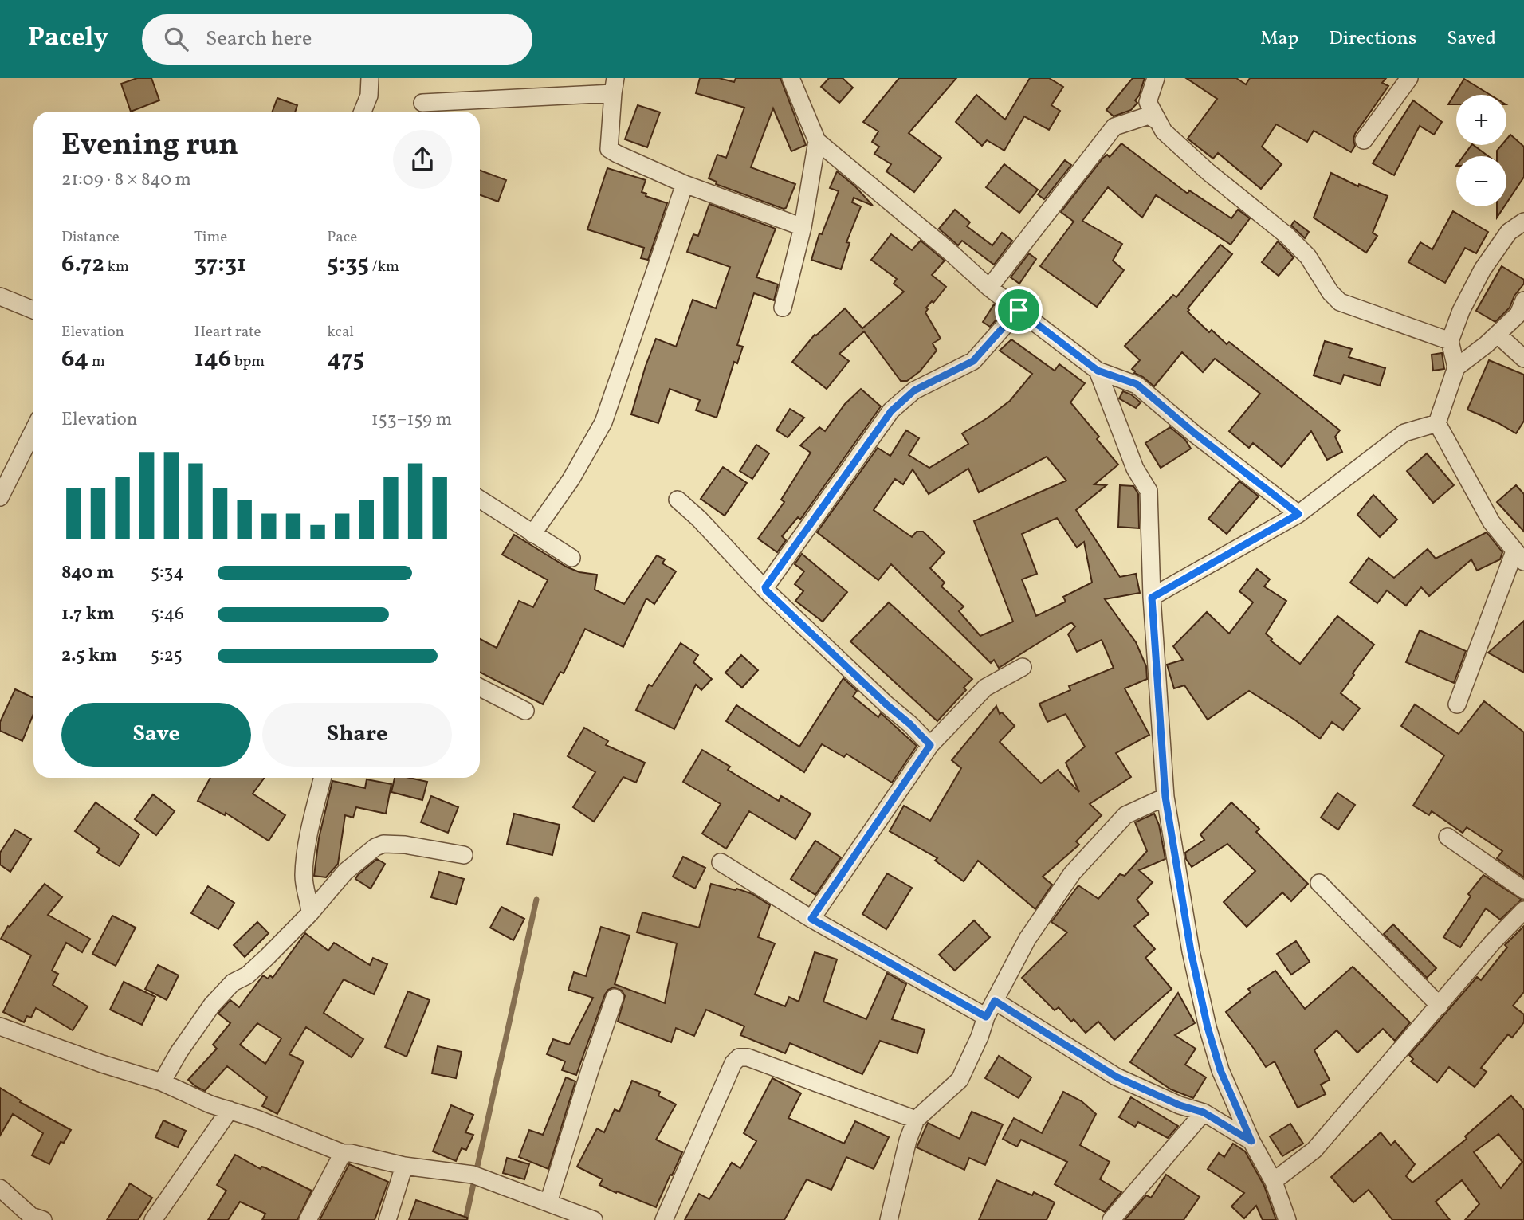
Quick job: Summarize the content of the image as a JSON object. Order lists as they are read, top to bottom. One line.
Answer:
{"page":{"header":"Pacely","search":"Search here","nav":["Map","Directions","Saved"],"map_buttons":["+","−"],"heading":["Evening run","21:09 · 8 × 840 m"],"stats":[["Distance","6.72 km"],["Time","37:31"],["Pace","5:35 /km"],["Elevation","64 m"],["Heart rate","146 bpm"],["kcal","475"]],"chart":["Elevation","153–159 m"],"list":[{"name":"840 m","note":"5:34"},{"name":"1.7 km","note":"5:46"},{"name":"2.5 km","note":"5:25"}],"buttons":["Save","Share"]}}
